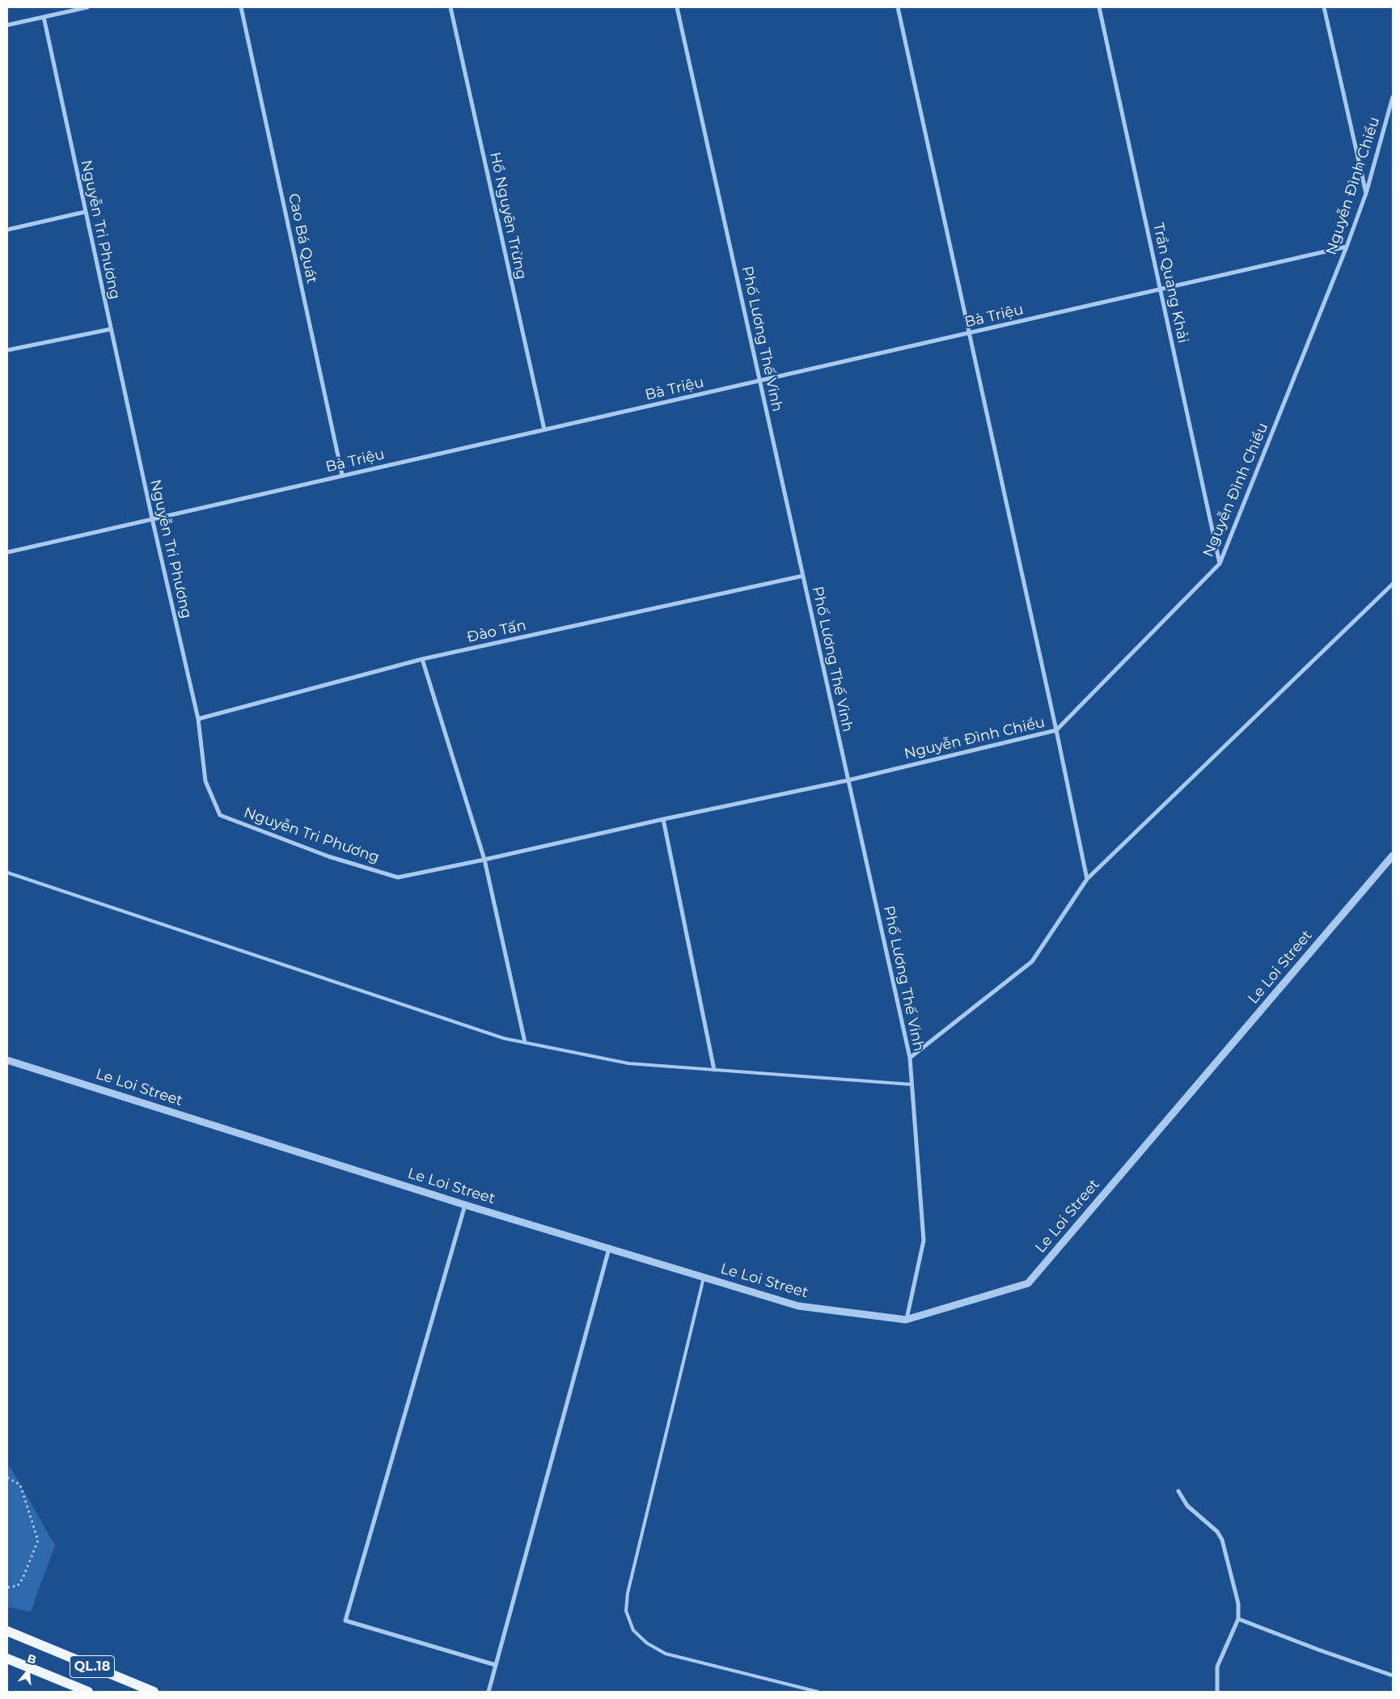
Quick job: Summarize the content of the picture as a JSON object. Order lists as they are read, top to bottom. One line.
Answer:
{"streets":{"main road":["QL.18"],"street":["Nguyễn Đình Chiểu","Hồ Nguyên Trừng","Nguyễn Tri Phương","Cao Bá Quát","Trần Quang Khải","Bà Triệu","Phố Lương Thế Vinh","Đào Tấn","Le Loi Street"]},"crossings":[["Nguyễn Đình Chiểu","Nguyễn Tri Phương"],["Nguyễn Đình Chiểu","Trần Quang Khải"],["Nguyễn Đình Chiểu","Bà Triệu"],["Nguyễn Đình Chiểu","Phố Lương Thế Vinh"],["Hồ Nguyên Trừng","Bà Triệu"],["Nguyễn Tri Phương","Bà Triệu"],["Nguyễn Tri Phương","Đào Tấn"],["Cao Bá Quát","Bà Triệu"],["Trần Quang Khải","Bà Triệu"],["Bà Triệu","Phố Lương Thế Vinh"],["Phố Lương Thế Vinh","Đào Tấn"],["Phố Lương Thế Vinh","Le Loi Street"]],"north":"top"}
